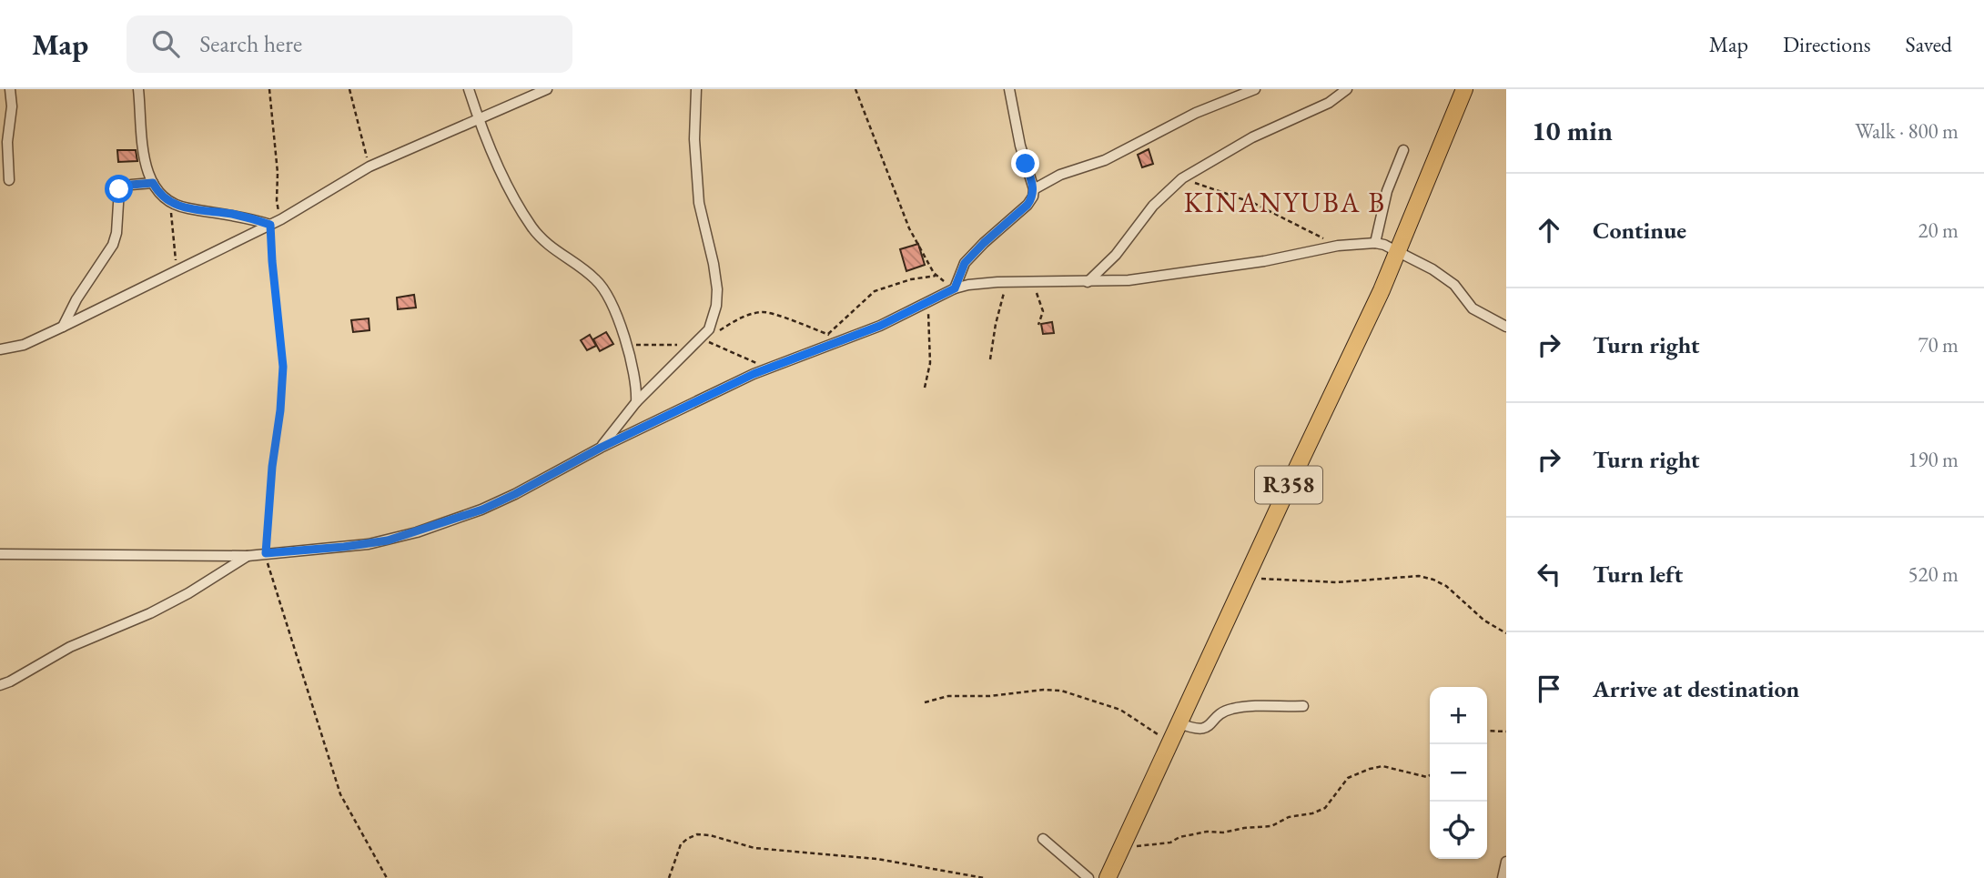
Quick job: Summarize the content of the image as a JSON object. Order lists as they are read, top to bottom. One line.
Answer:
{"streets":{"main road":["R358"]},"districts":["KINANYUBA B"],"page":{"header":"Map","search":"Search here","nav":["Map","Directions","Saved"],"heading":["10 min","Walk · 800 m"],"list":[["Continue","20 m"],["Turn right","70 m"],["Turn right","190 m"],["Turn left","520 m"],"Arrive at destination"],"map_buttons":["+","−"]}}
